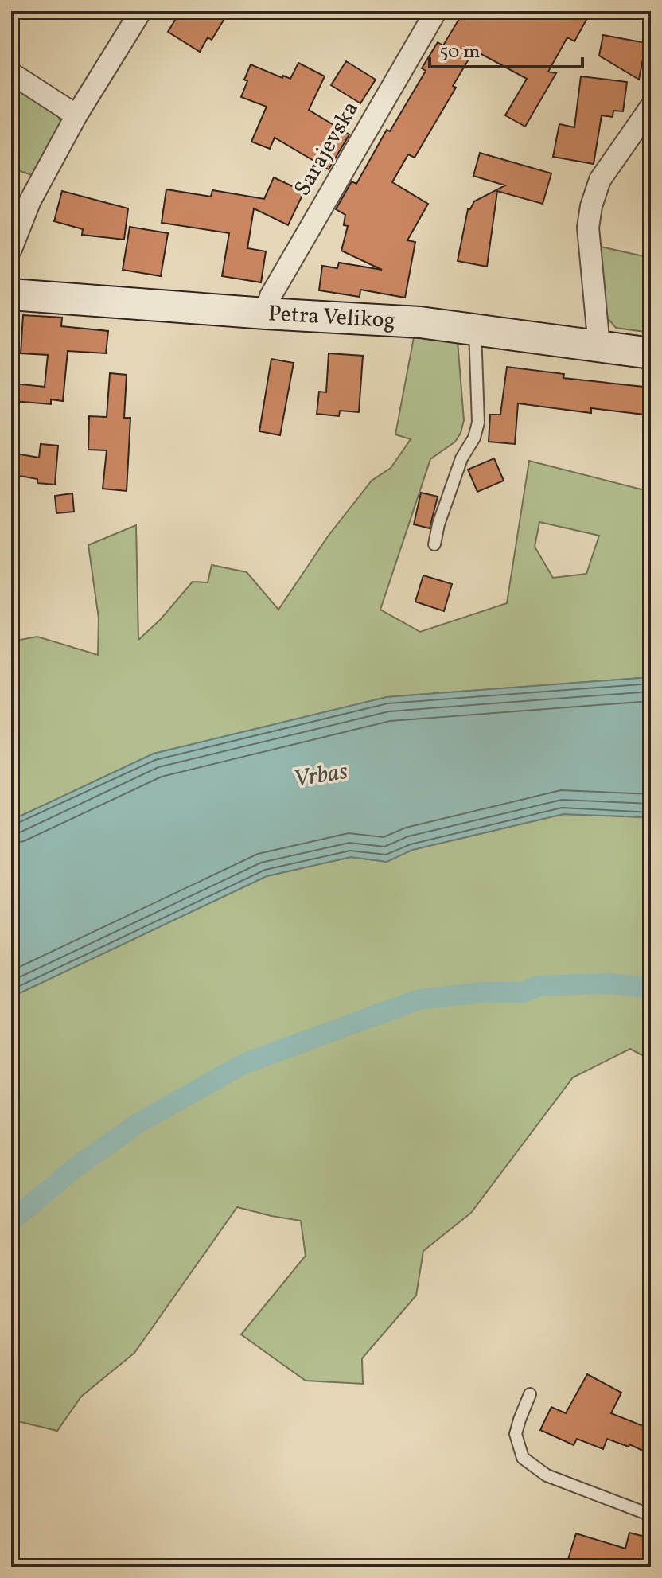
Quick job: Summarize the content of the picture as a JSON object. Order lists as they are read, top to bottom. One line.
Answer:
{"streets":{"street":["Sarajevska","Petra Velikog"]},"crossings":[["Sarajevska","Petra Velikog"]],"water":["Vrbas"],"scale_bar":"50 m"}
